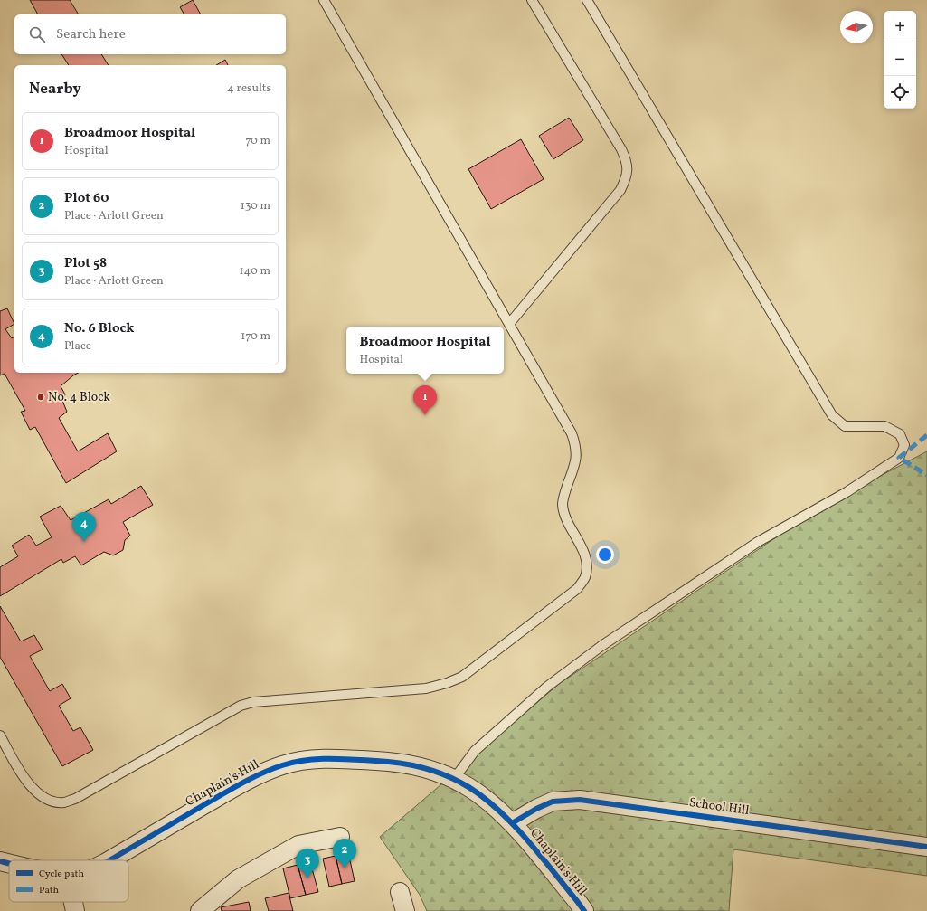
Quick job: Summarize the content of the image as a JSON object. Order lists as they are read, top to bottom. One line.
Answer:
{"streets":{"street":["Chaplain's Hill","School Hill"]},"crossings":[["Chaplain's Hill","School Hill"]],"places":["No. 4 Block"],"legend":["Cycle path","Path"],"north":"left","page":{"map_buttons":["+","−"],"search":"Search here","heading":["Nearby","4 results"],"list":[{"mark":"1","name":"Broadmoor Hospital","note":"Hospital","value":"70 m"},{"mark":"2","name":"Plot 60","note":"Place · Arlott Green","value":"130 m"},{"mark":"3","name":"Plot 58","note":"Place · Arlott Green","value":"140 m"},{"mark":"4","name":"No. 6 Block","note":"Place","value":"170 m"}],"popup":["Broadmoor Hospital","Hospital"],"pins":["1","4","2","3"]}}
